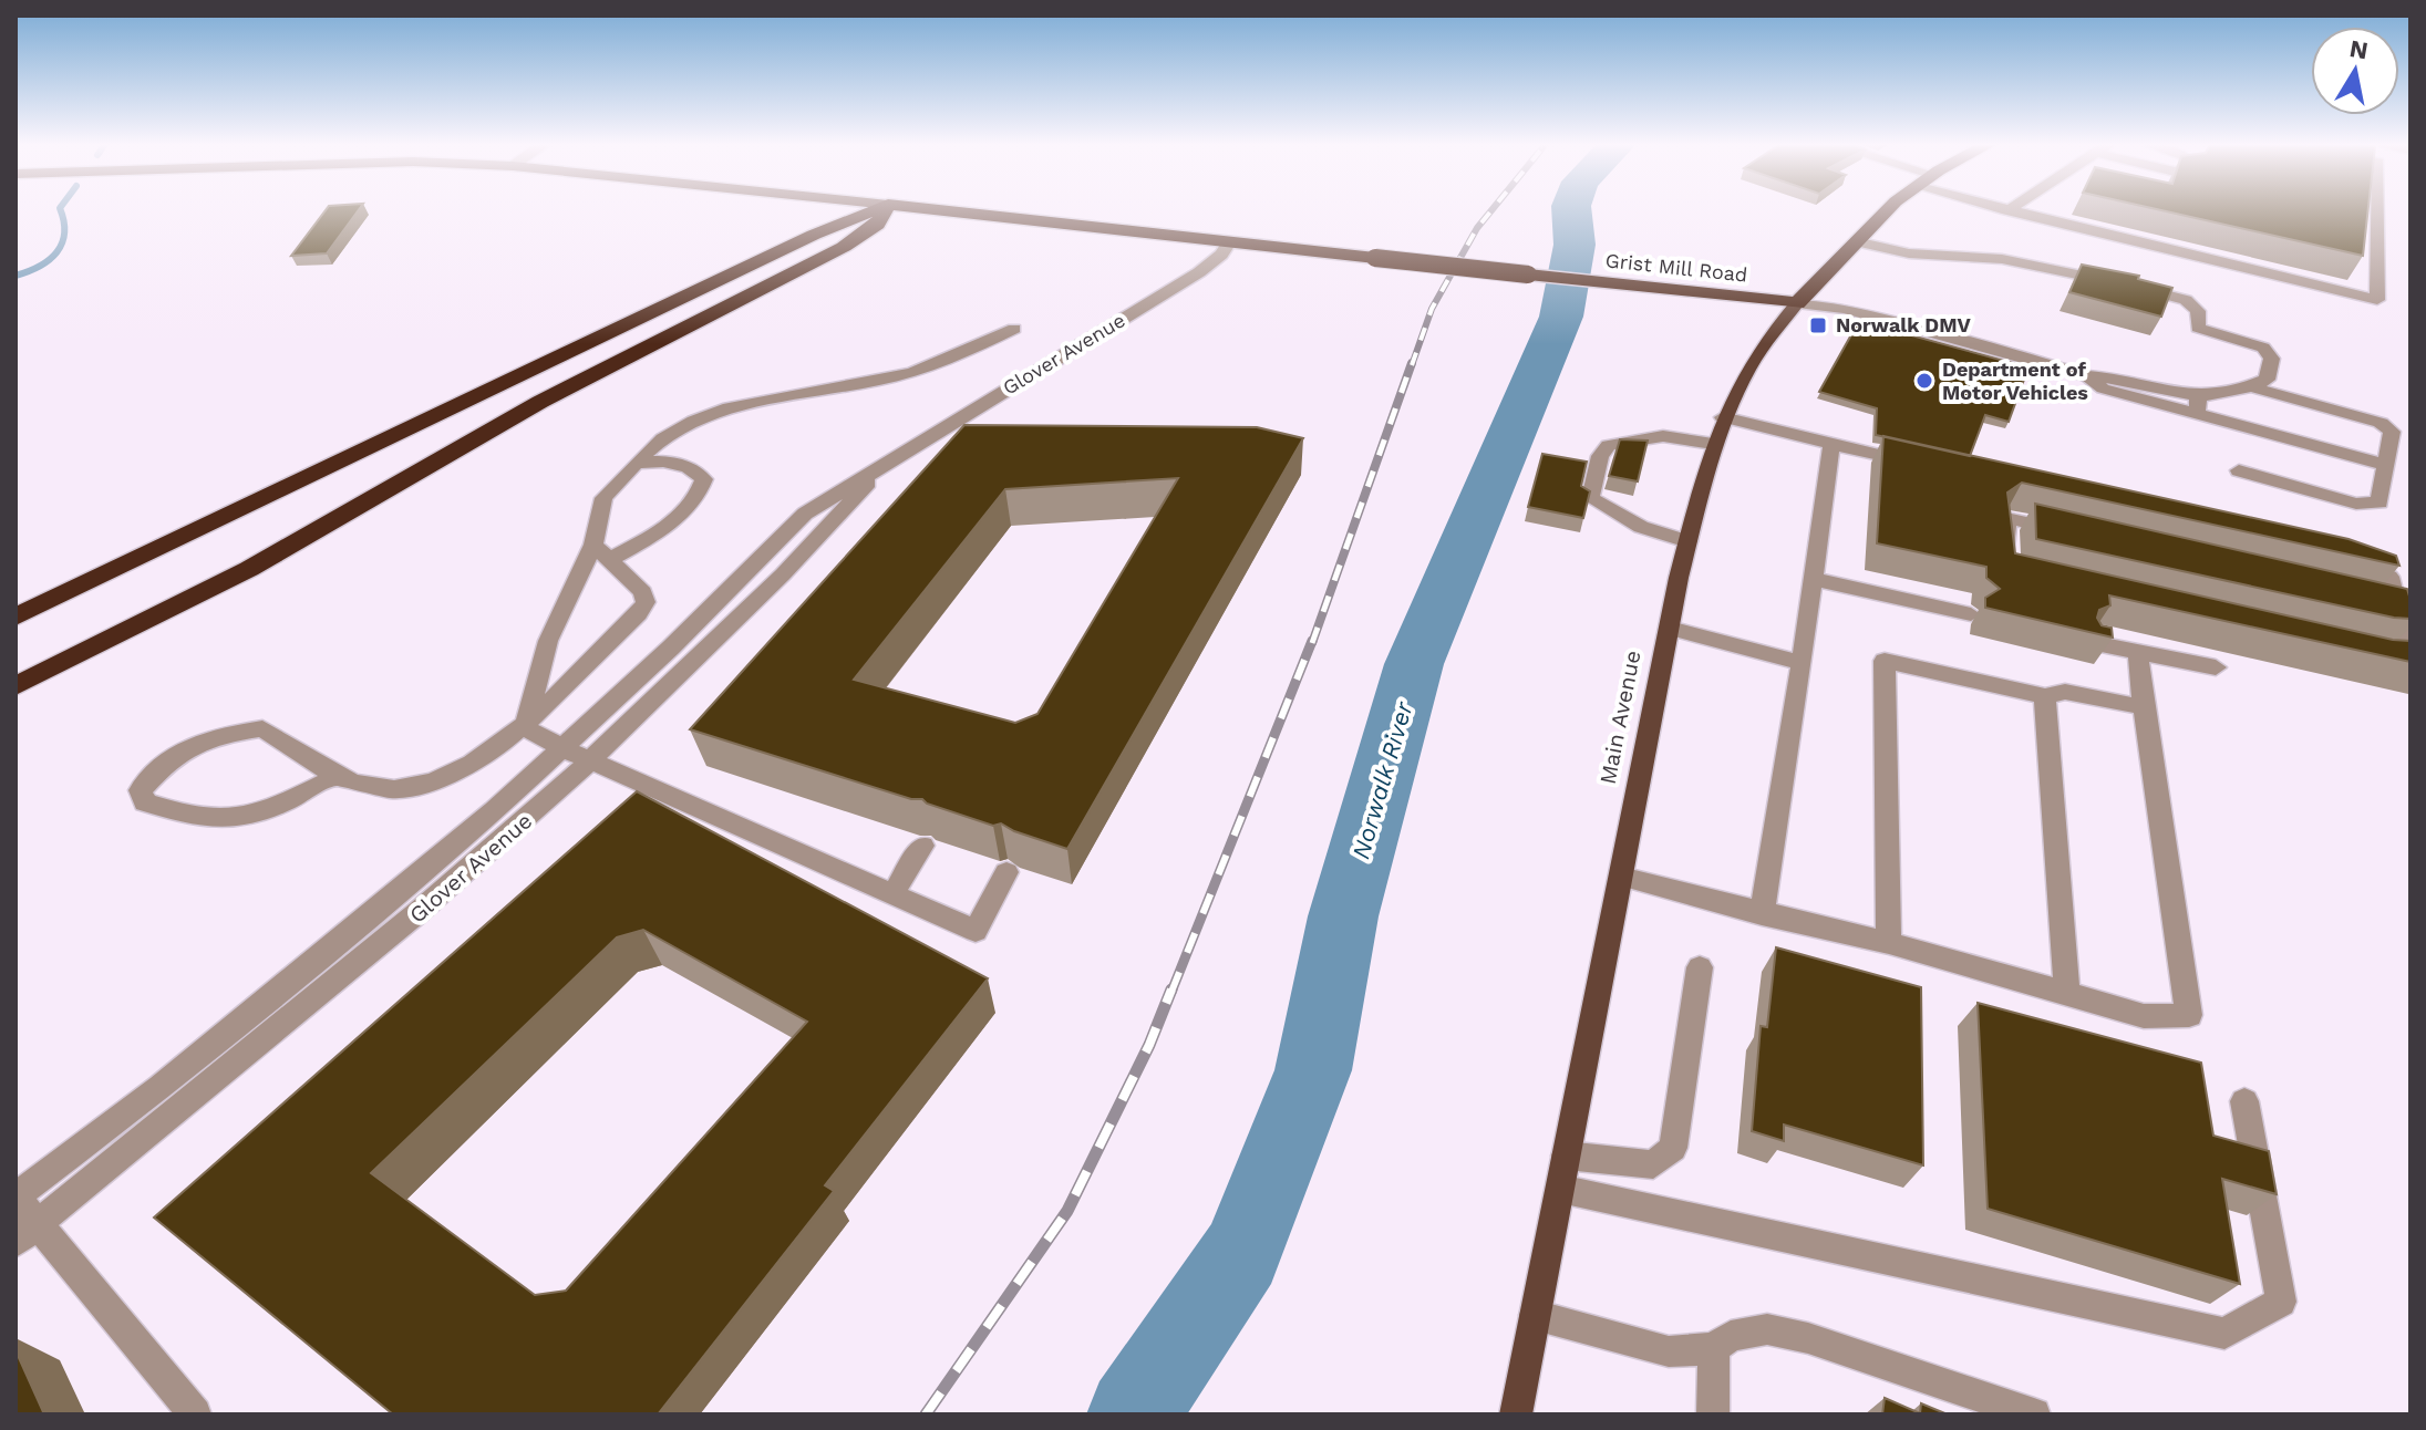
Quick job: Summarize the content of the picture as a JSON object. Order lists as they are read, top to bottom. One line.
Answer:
{"streets":{"highway":["Grist Mill Road","Main Avenue"],"street":["Glover Avenue"]},"crossings":[["Grist Mill Road","Glover Avenue"],["Grist Mill Road","Main Avenue"]],"water":["Norwalk River"],"places":{"transit":["Norwalk DMV"],"other":["Department of Motor Vehicles"]},"north":"top"}
